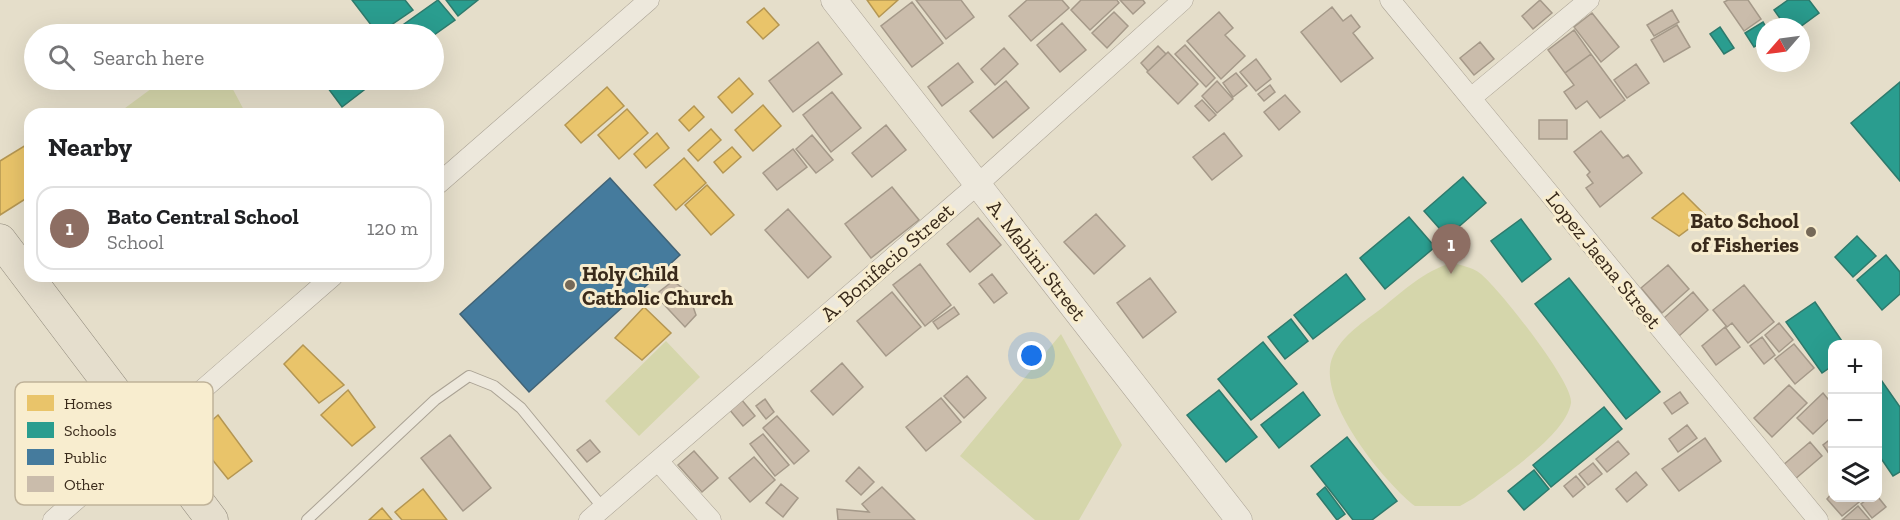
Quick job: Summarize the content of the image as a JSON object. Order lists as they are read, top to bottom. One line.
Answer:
{"streets":{"street":["A. Mabini Street","Lopez Jaena Street","A. Bonifacio Street"]},"crossings":[["A. Mabini Street","A. Bonifacio Street"]],"places":["Bato School of Fisheries","Holy Child Catholic Church"],"legend":["Homes","Schools","Public","Other"],"north":"bottom left","page":{"search":"Search here","heading":"Nearby","list":[{"mark":"1","name":"Bato Central School","note":"School","value":"120 m"}],"pins":"1","map_buttons":["+","−"]}}
